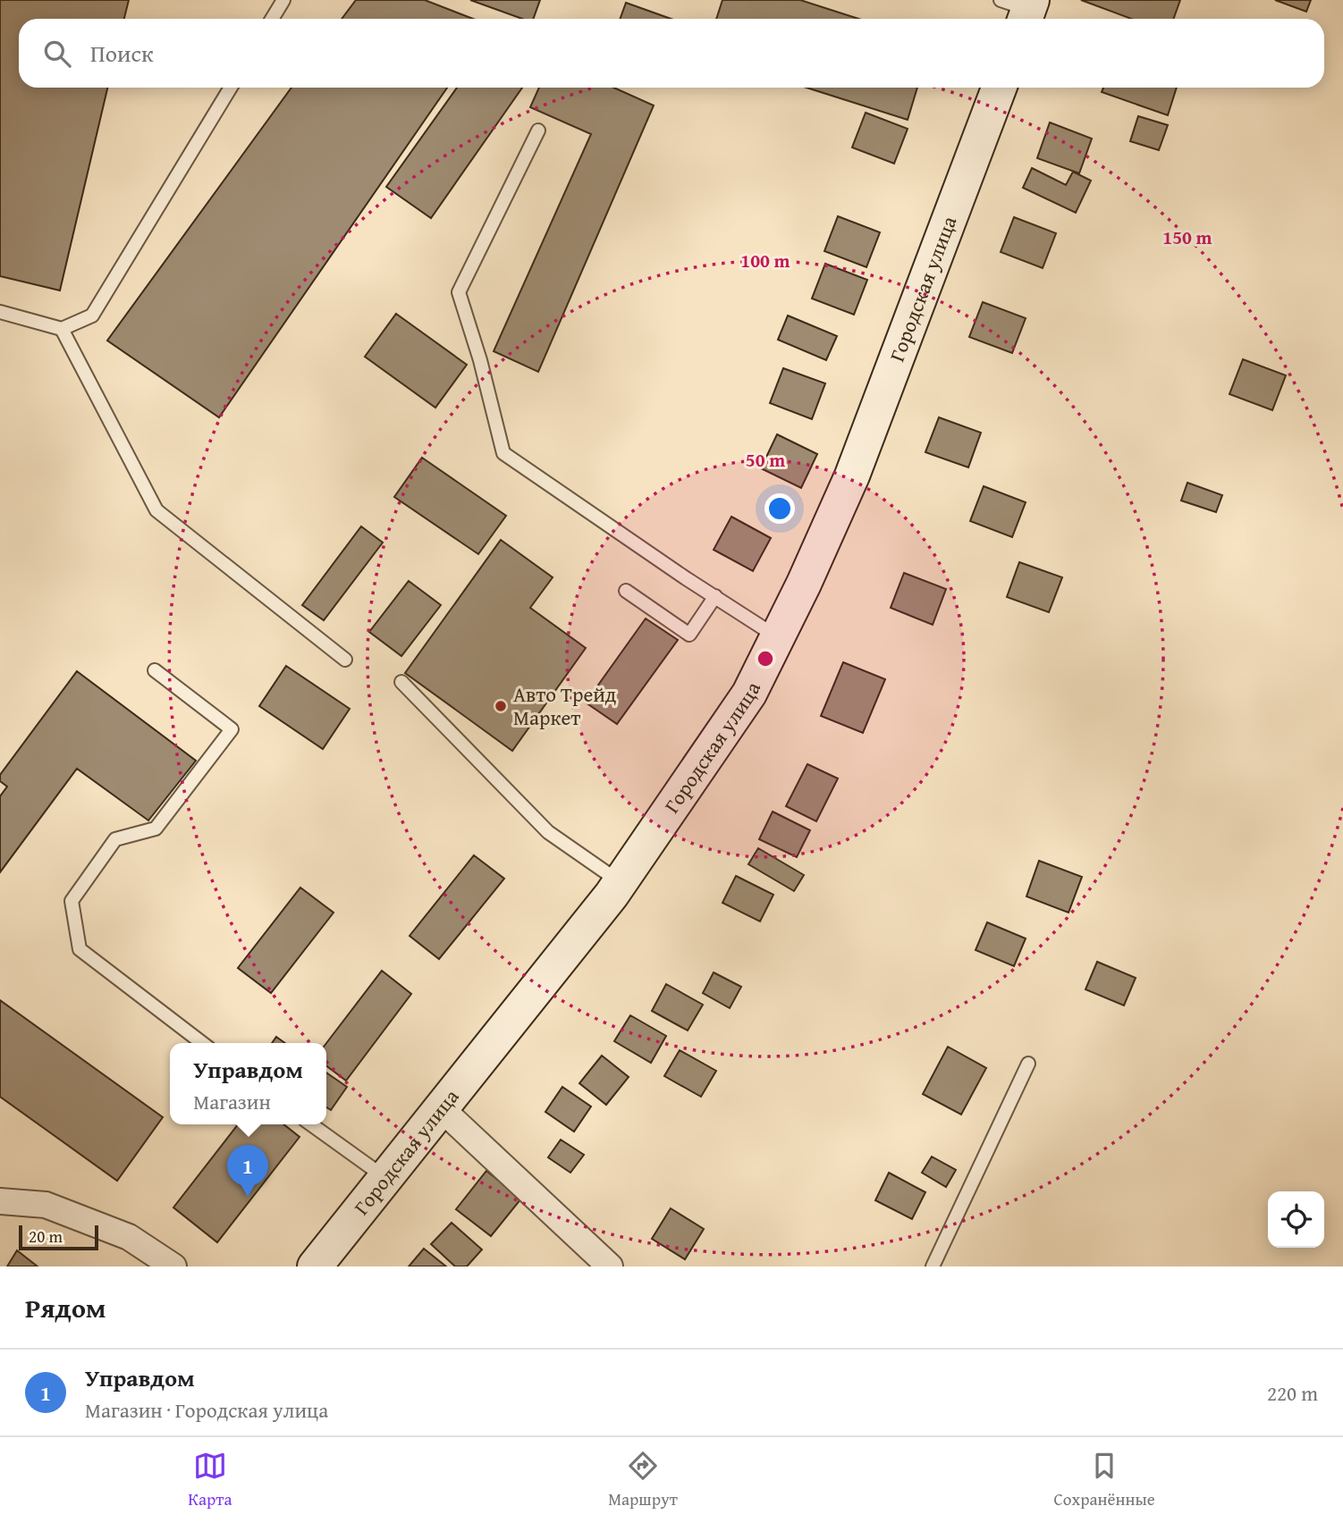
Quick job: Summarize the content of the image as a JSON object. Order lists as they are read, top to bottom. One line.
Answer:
{"streets":{"main road":["Городская улица"]},"places":["Авто Трейд Маркет"],"scale_bar":"20 m","page":{"search":"Поиск","popup":["Управдом","Магазин"],"pins":"1","scale":"20 m","heading":"Рядом","list":[{"mark":"1","name":"Управдом","note":"Магазин · Городская улица","value":"220 m"}],"nav":["Карта","Маршрут","Сохранённые"]},"rings":["150 m","100 m","50 m"]}
